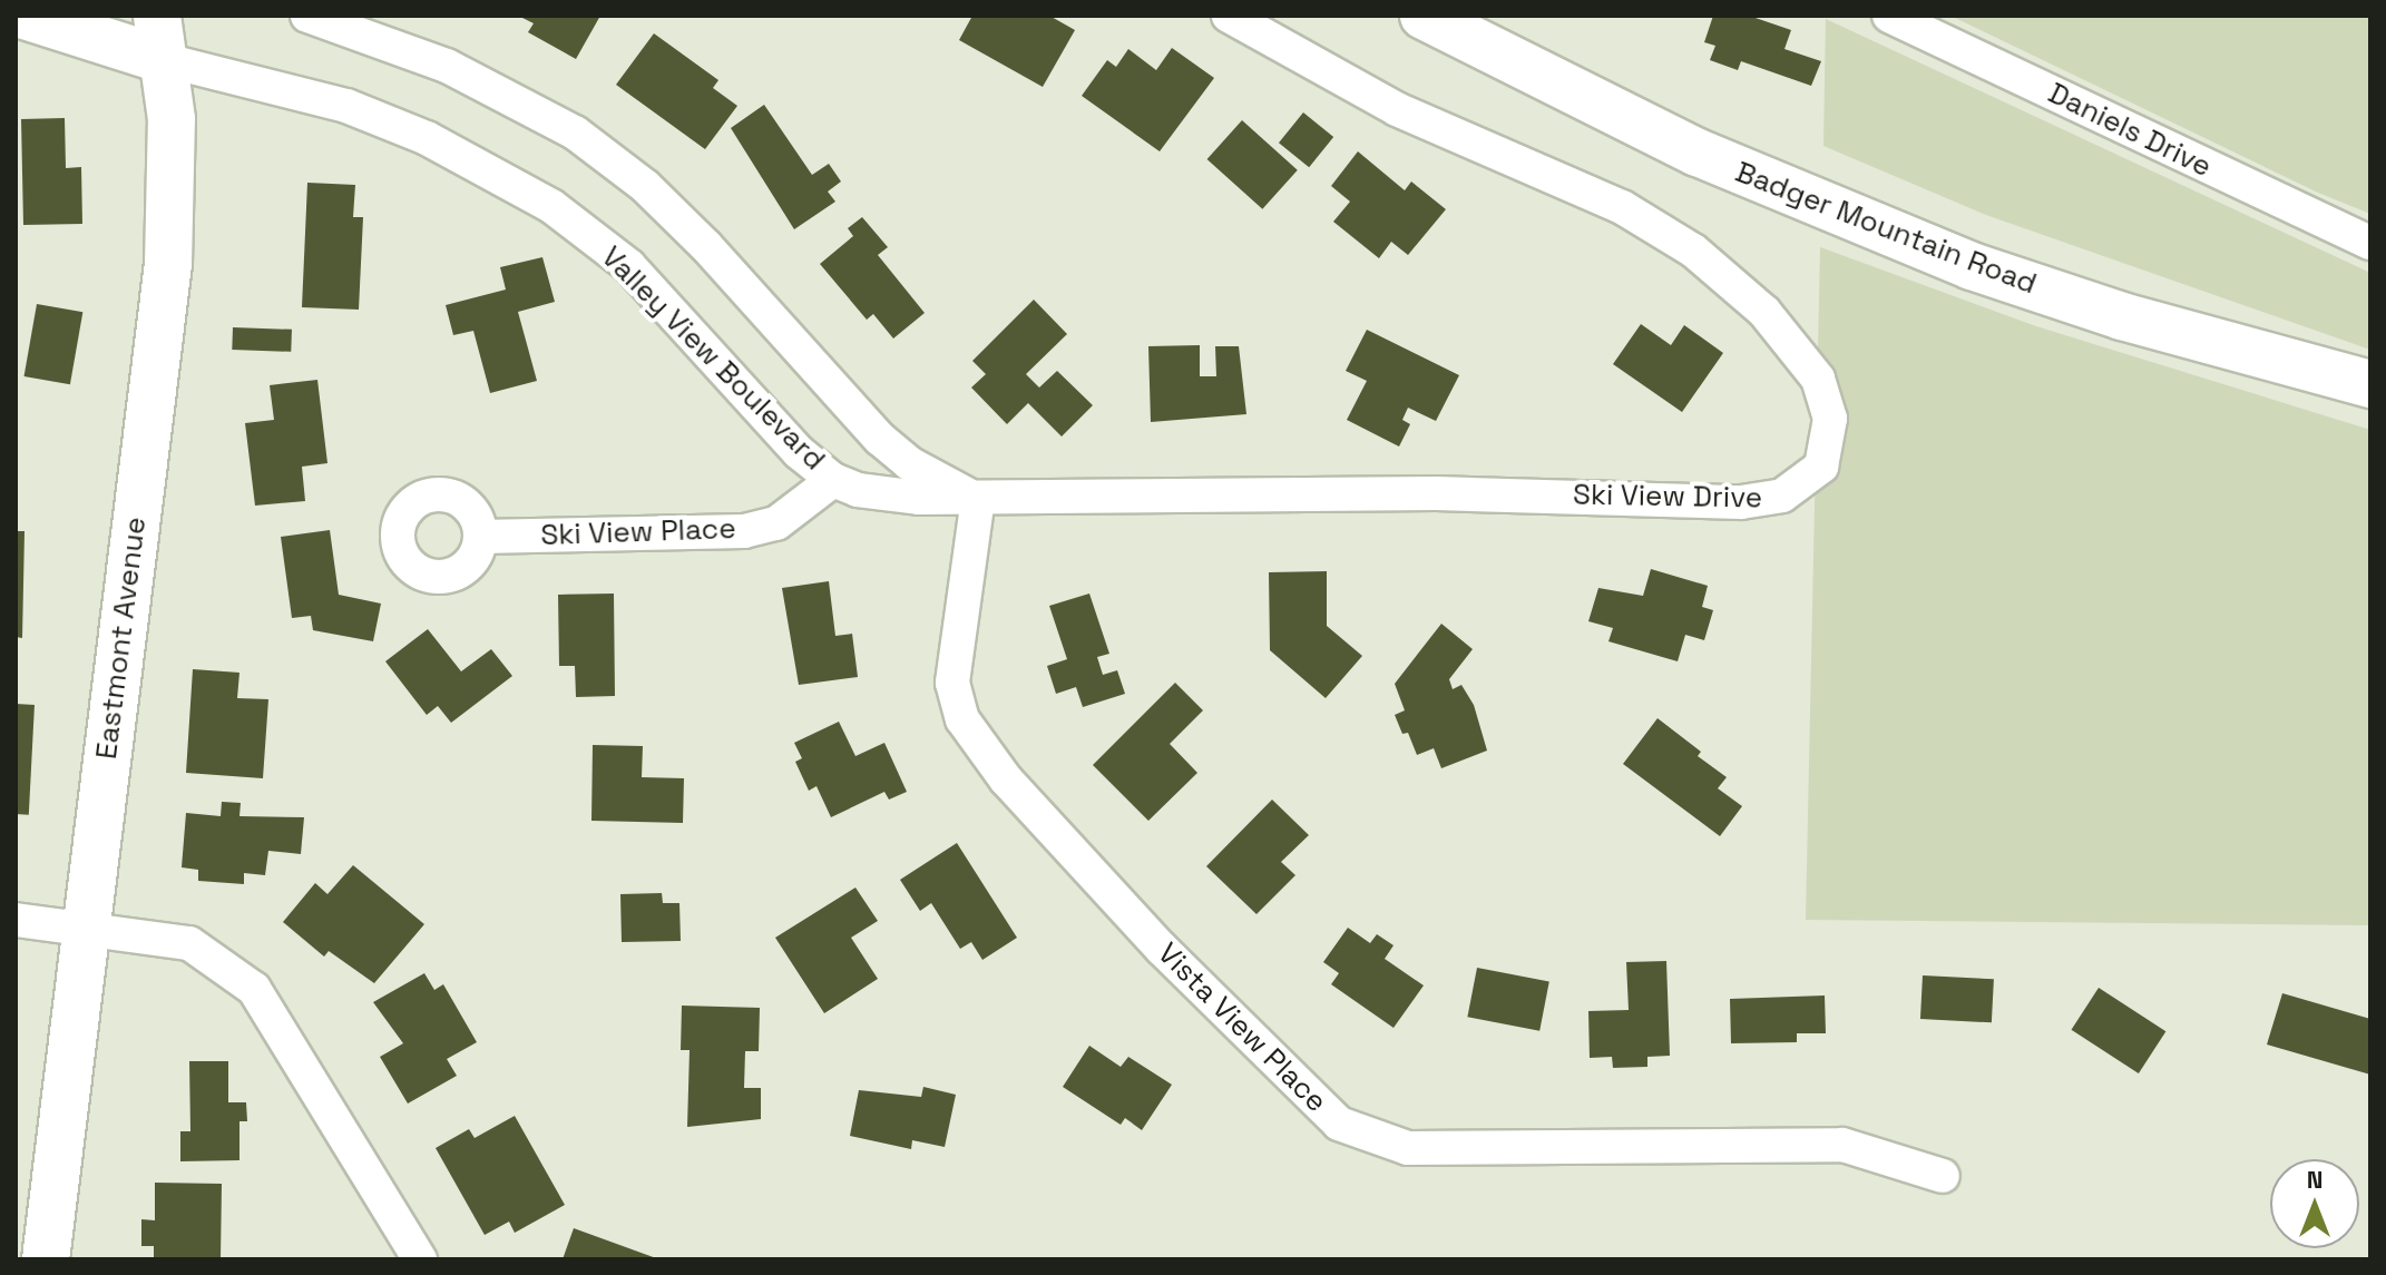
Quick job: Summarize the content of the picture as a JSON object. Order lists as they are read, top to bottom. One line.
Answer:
{"streets":{"main road":["Badger Mountain Road","Valley View Boulevard","Eastmont Avenue"],"street":["Daniels Drive","Ski View Drive","Ski View Place","Vista View Place"]},"crossings":[["Valley View Boulevard","Ski View Drive"],["Valley View Boulevard","Ski View Place"],["Valley View Boulevard","Eastmont Avenue"],["Valley View Boulevard","Vista View Place"],["Ski View Drive","Vista View Place"]],"north":"top"}
